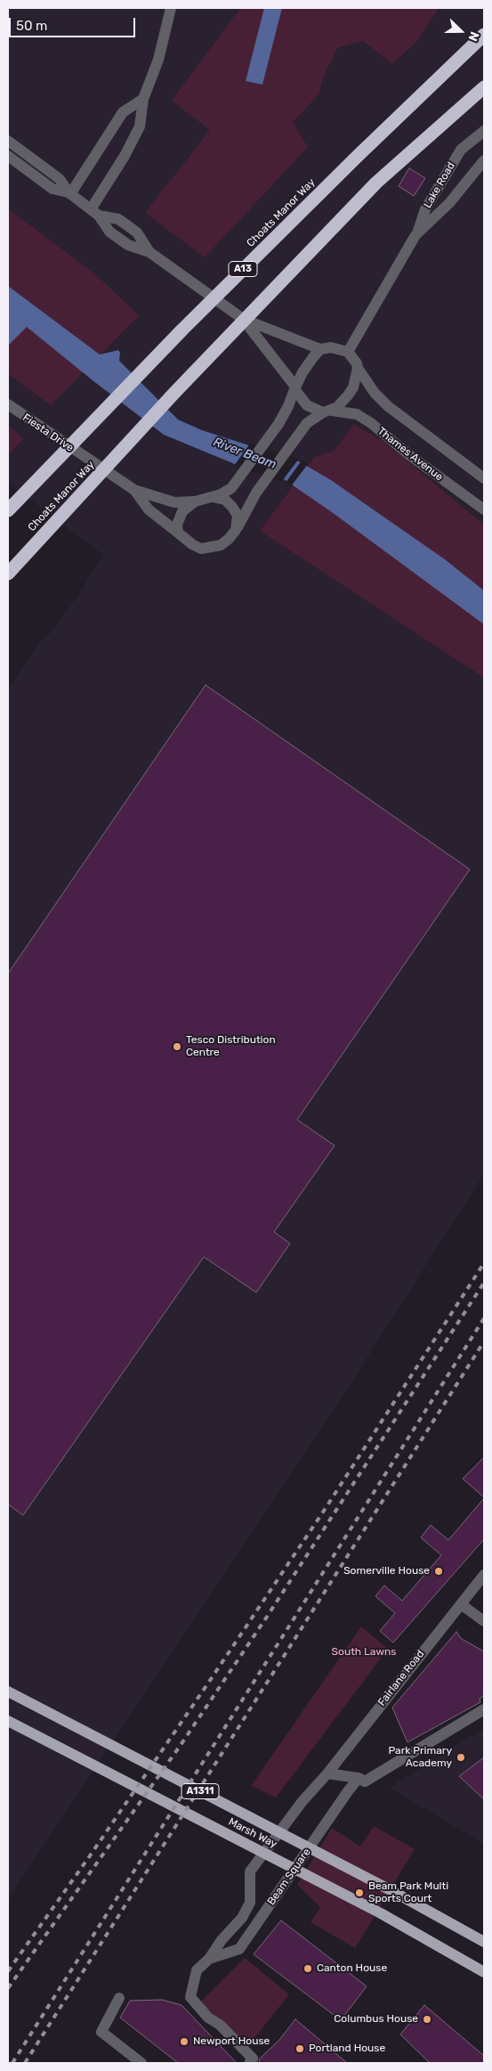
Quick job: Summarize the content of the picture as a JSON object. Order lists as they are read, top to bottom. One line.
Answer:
{"streets":{"highway":["Choats Manor Way","A13"],"main road":["A1311","Marsh Way"],"street":["Lake Road","Fiesta Drive","Thames Avenue","Fairlane Road","Beam Square"]},"crossings":[["Fairlane Road","Beam Square"]],"water":["River Beam"],"parks":["South Lawns"],"places":["Tesco Distribution Centre","Somerville House","Park Primary Academy","Beam Park Multi Sports Court","Canton House","Columbus House","Newport House","Portland House"],"scale_bar":"50 m","north":"right"}
